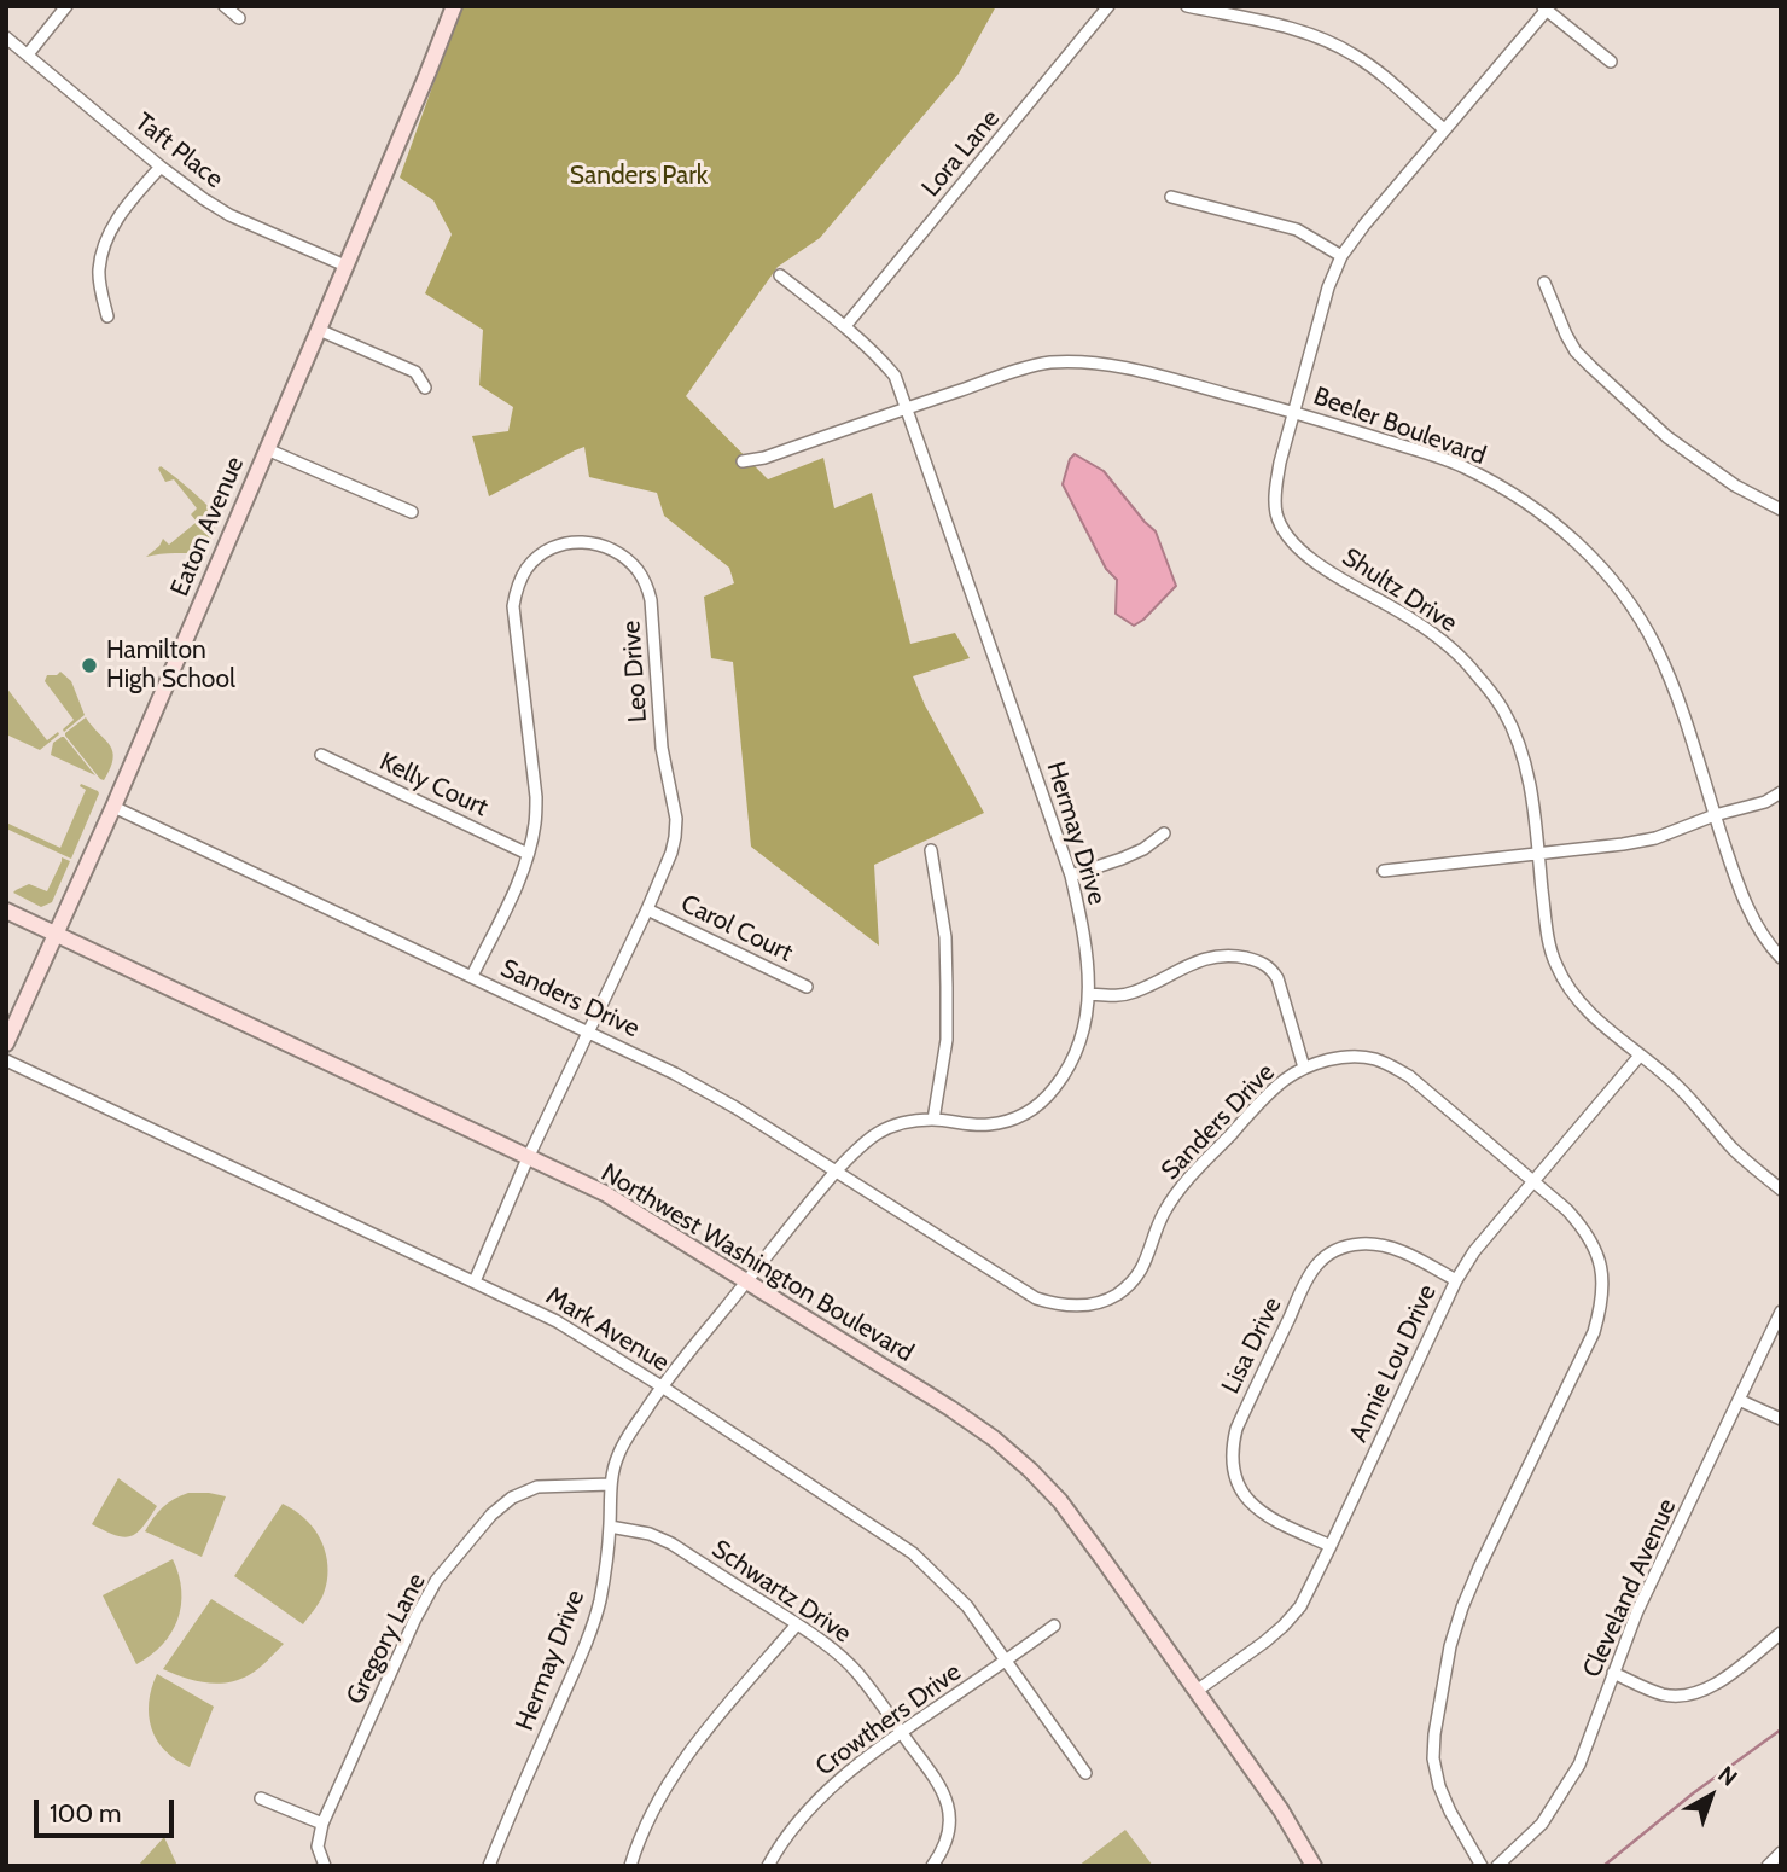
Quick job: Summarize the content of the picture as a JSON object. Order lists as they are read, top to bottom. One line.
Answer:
{"streets":{"main road":["Eaton Avenue","Northwest Washington Boulevard"],"street":["Taft Place","Lora Lane","Beeler Boulevard","Shultz Drive","Leo Drive","Kelly Court","Hermay Drive","Carol Court","Sanders Drive","Mark Avenue","Lisa Drive","Annie Lou Drive","Cleveland Avenue","Schwartz Drive","Gregory Lane","Crowthers Drive"]},"crossings":[["Taft Place","Eaton Avenue"],["Lora Lane","Hermay Drive"],["Beeler Boulevard","Shultz Drive"],["Beeler Boulevard","Hermay Drive"],["Eaton Avenue","Sanders Drive"],["Eaton Avenue","Northwest Washington Boulevard"],["Shultz Drive","Annie Lou Drive"],["Leo Drive","Kelly Court"],["Leo Drive","Carol Court"],["Leo Drive","Sanders Drive"],["Leo Drive","Northwest Washington Boulevard"],["Leo Drive","Mark Avenue"],["Hermay Drive","Sanders Drive"],["Hermay Drive","Northwest Washington Boulevard"],["Hermay Drive","Mark Avenue"],["Hermay Drive","Schwartz Drive"],["Hermay Drive","Gregory Lane"],["Sanders Drive","Annie Lou Drive"],["Northwest Washington Boulevard","Annie Lou Drive"],["Mark Avenue","Crowthers Drive"],["Lisa Drive","Annie Lou Drive"],["Schwartz Drive","Crowthers Drive"]],"parks":["Sanders Park"],"places":["Hamilton High School"],"scale_bar":"100 m","north":"top right"}
